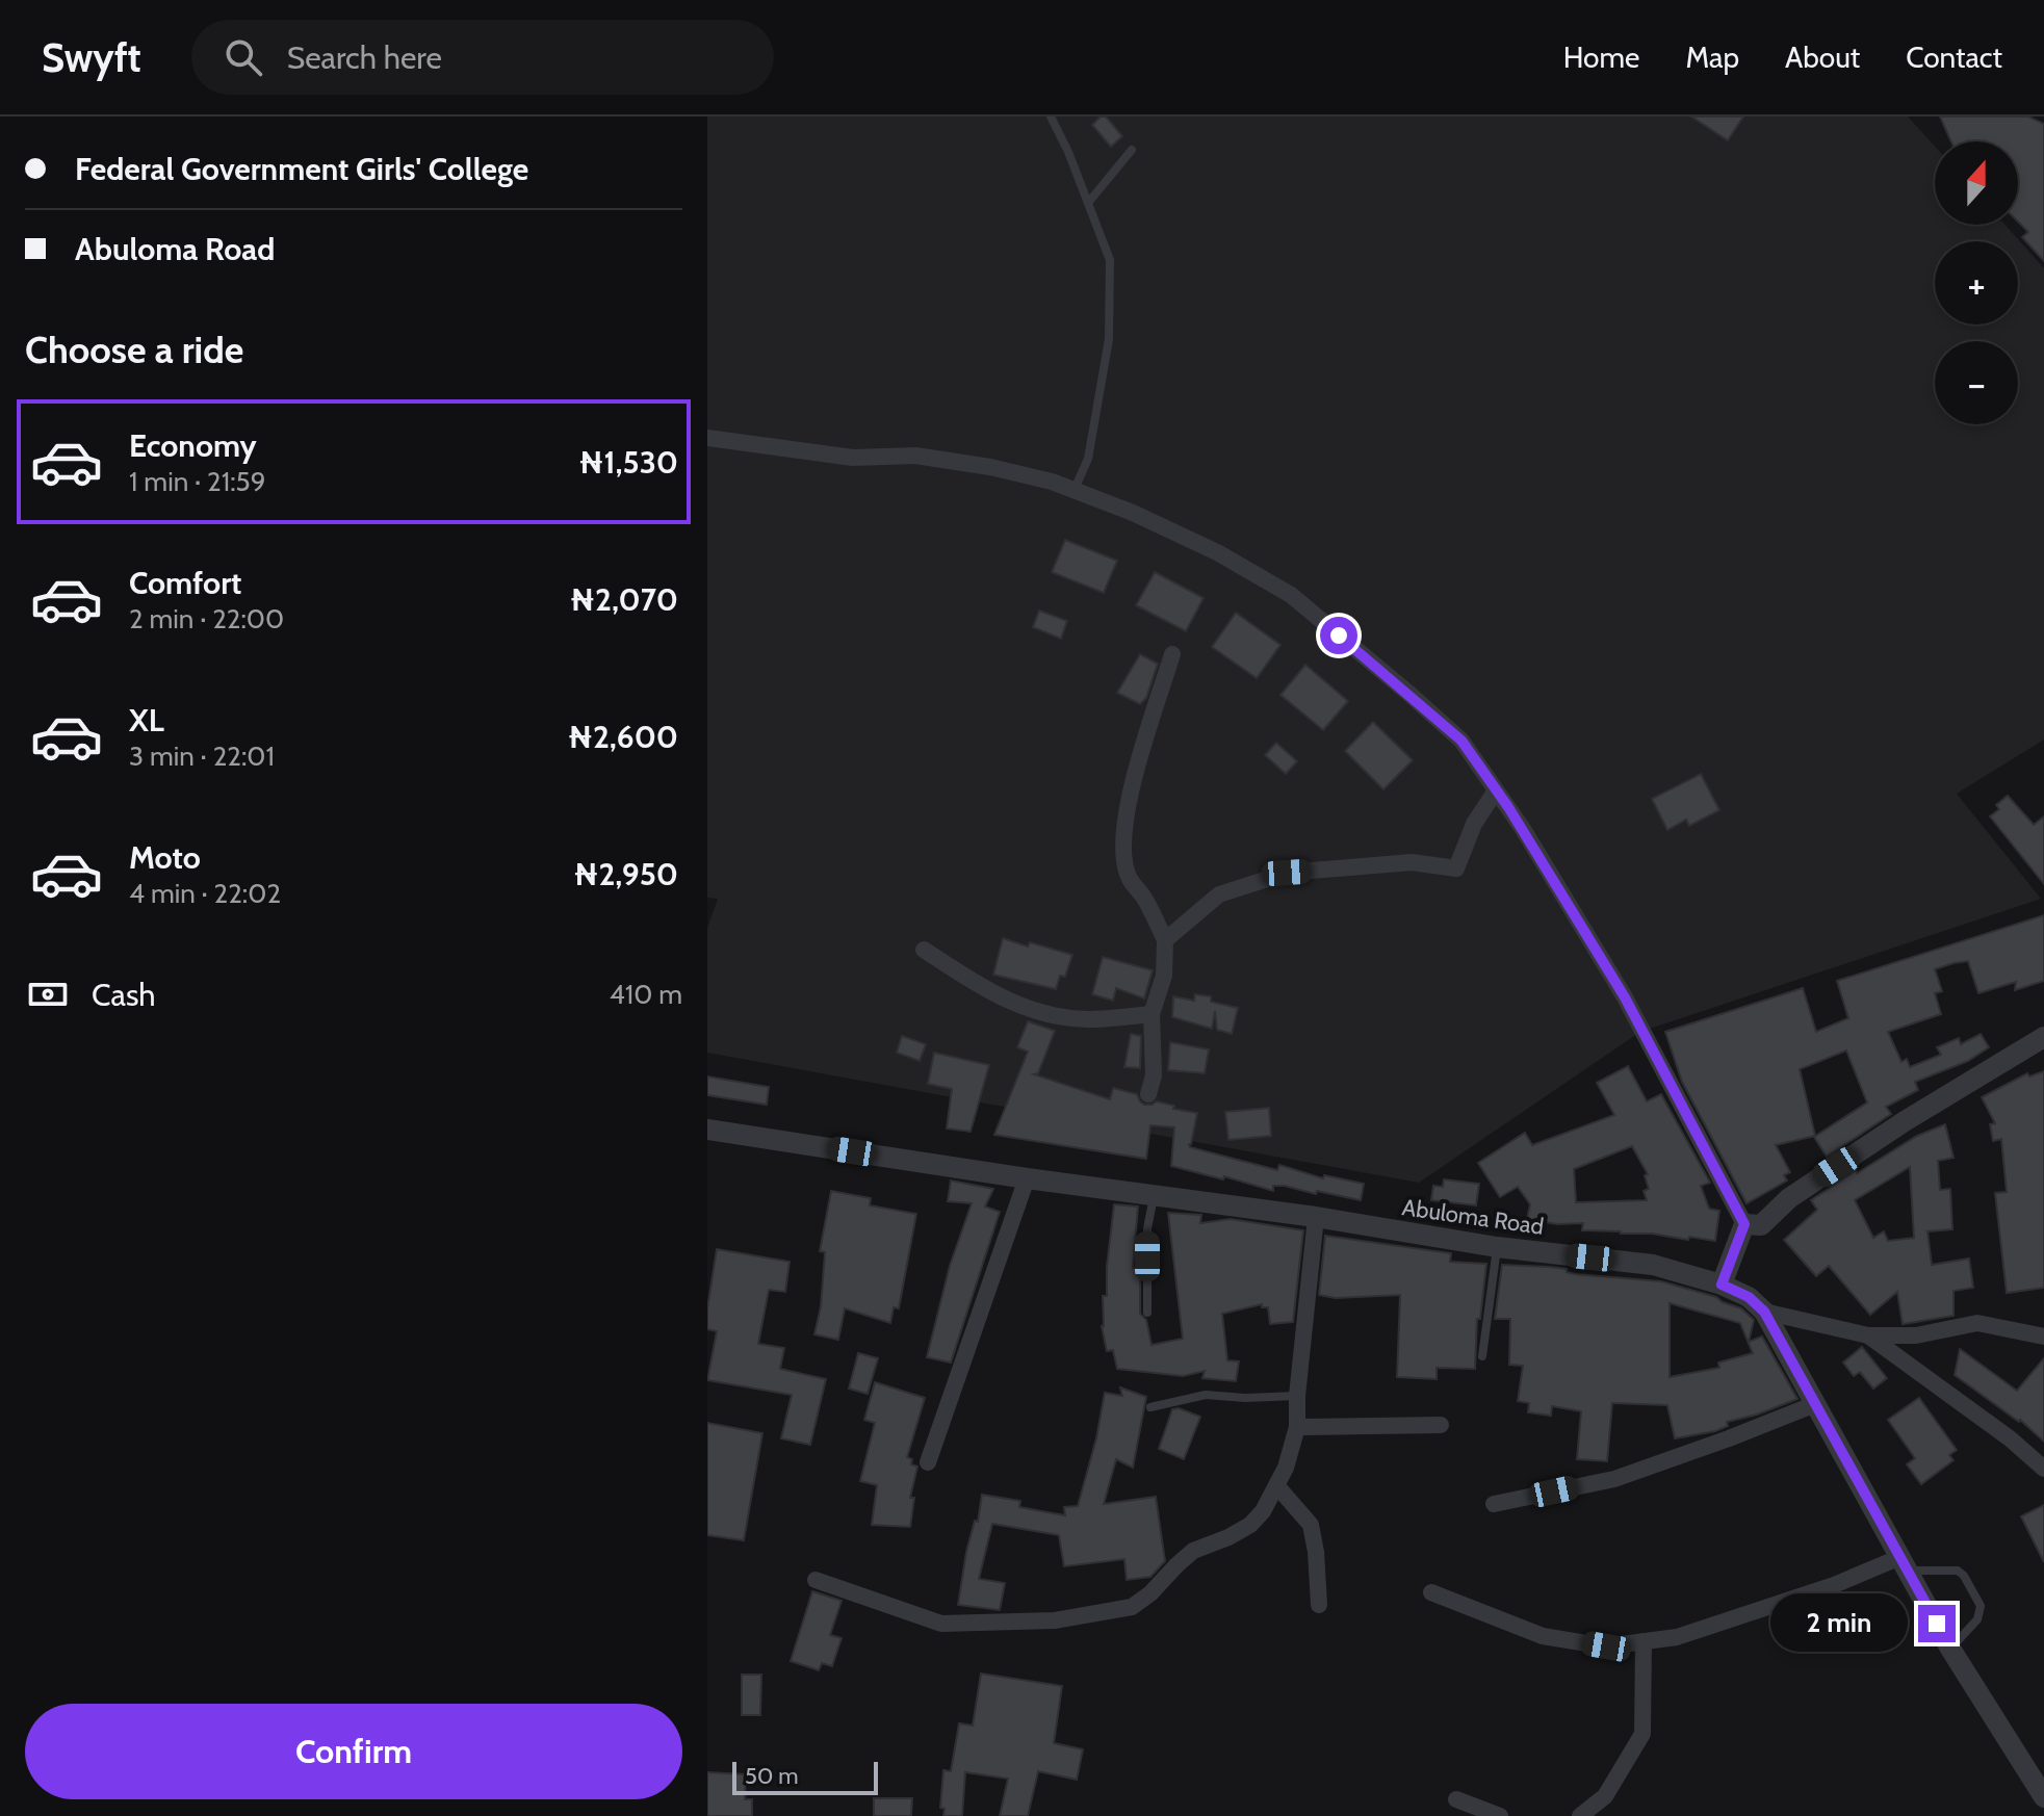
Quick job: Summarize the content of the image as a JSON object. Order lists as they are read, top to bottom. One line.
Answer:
{"streets":{"street":["Abuloma Road"]},"scale_bar":"50 m","north":"top","page":{"header":"Swyft","search":"Search here","nav":["Home","Map","About","Contact"],"banner":["Federal Government Girls' College","Abuloma Road"],"map_buttons":["+","−"],"heading":"Choose a ride","list":[{"name":"Economy","note":"1 min · 21:59","value":"₦1,530"},{"name":"Comfort","note":"2 min · 22:00","value":"₦2,070"},{"name":"XL","note":"3 min · 22:01","value":"₦2,600"},{"name":"Moto","note":"4 min · 22:02","value":"₦2,950"}],"pay":["Cash","410 m"],"bubble":"2 min","buttons":"Confirm","scale":"50 m"}}
